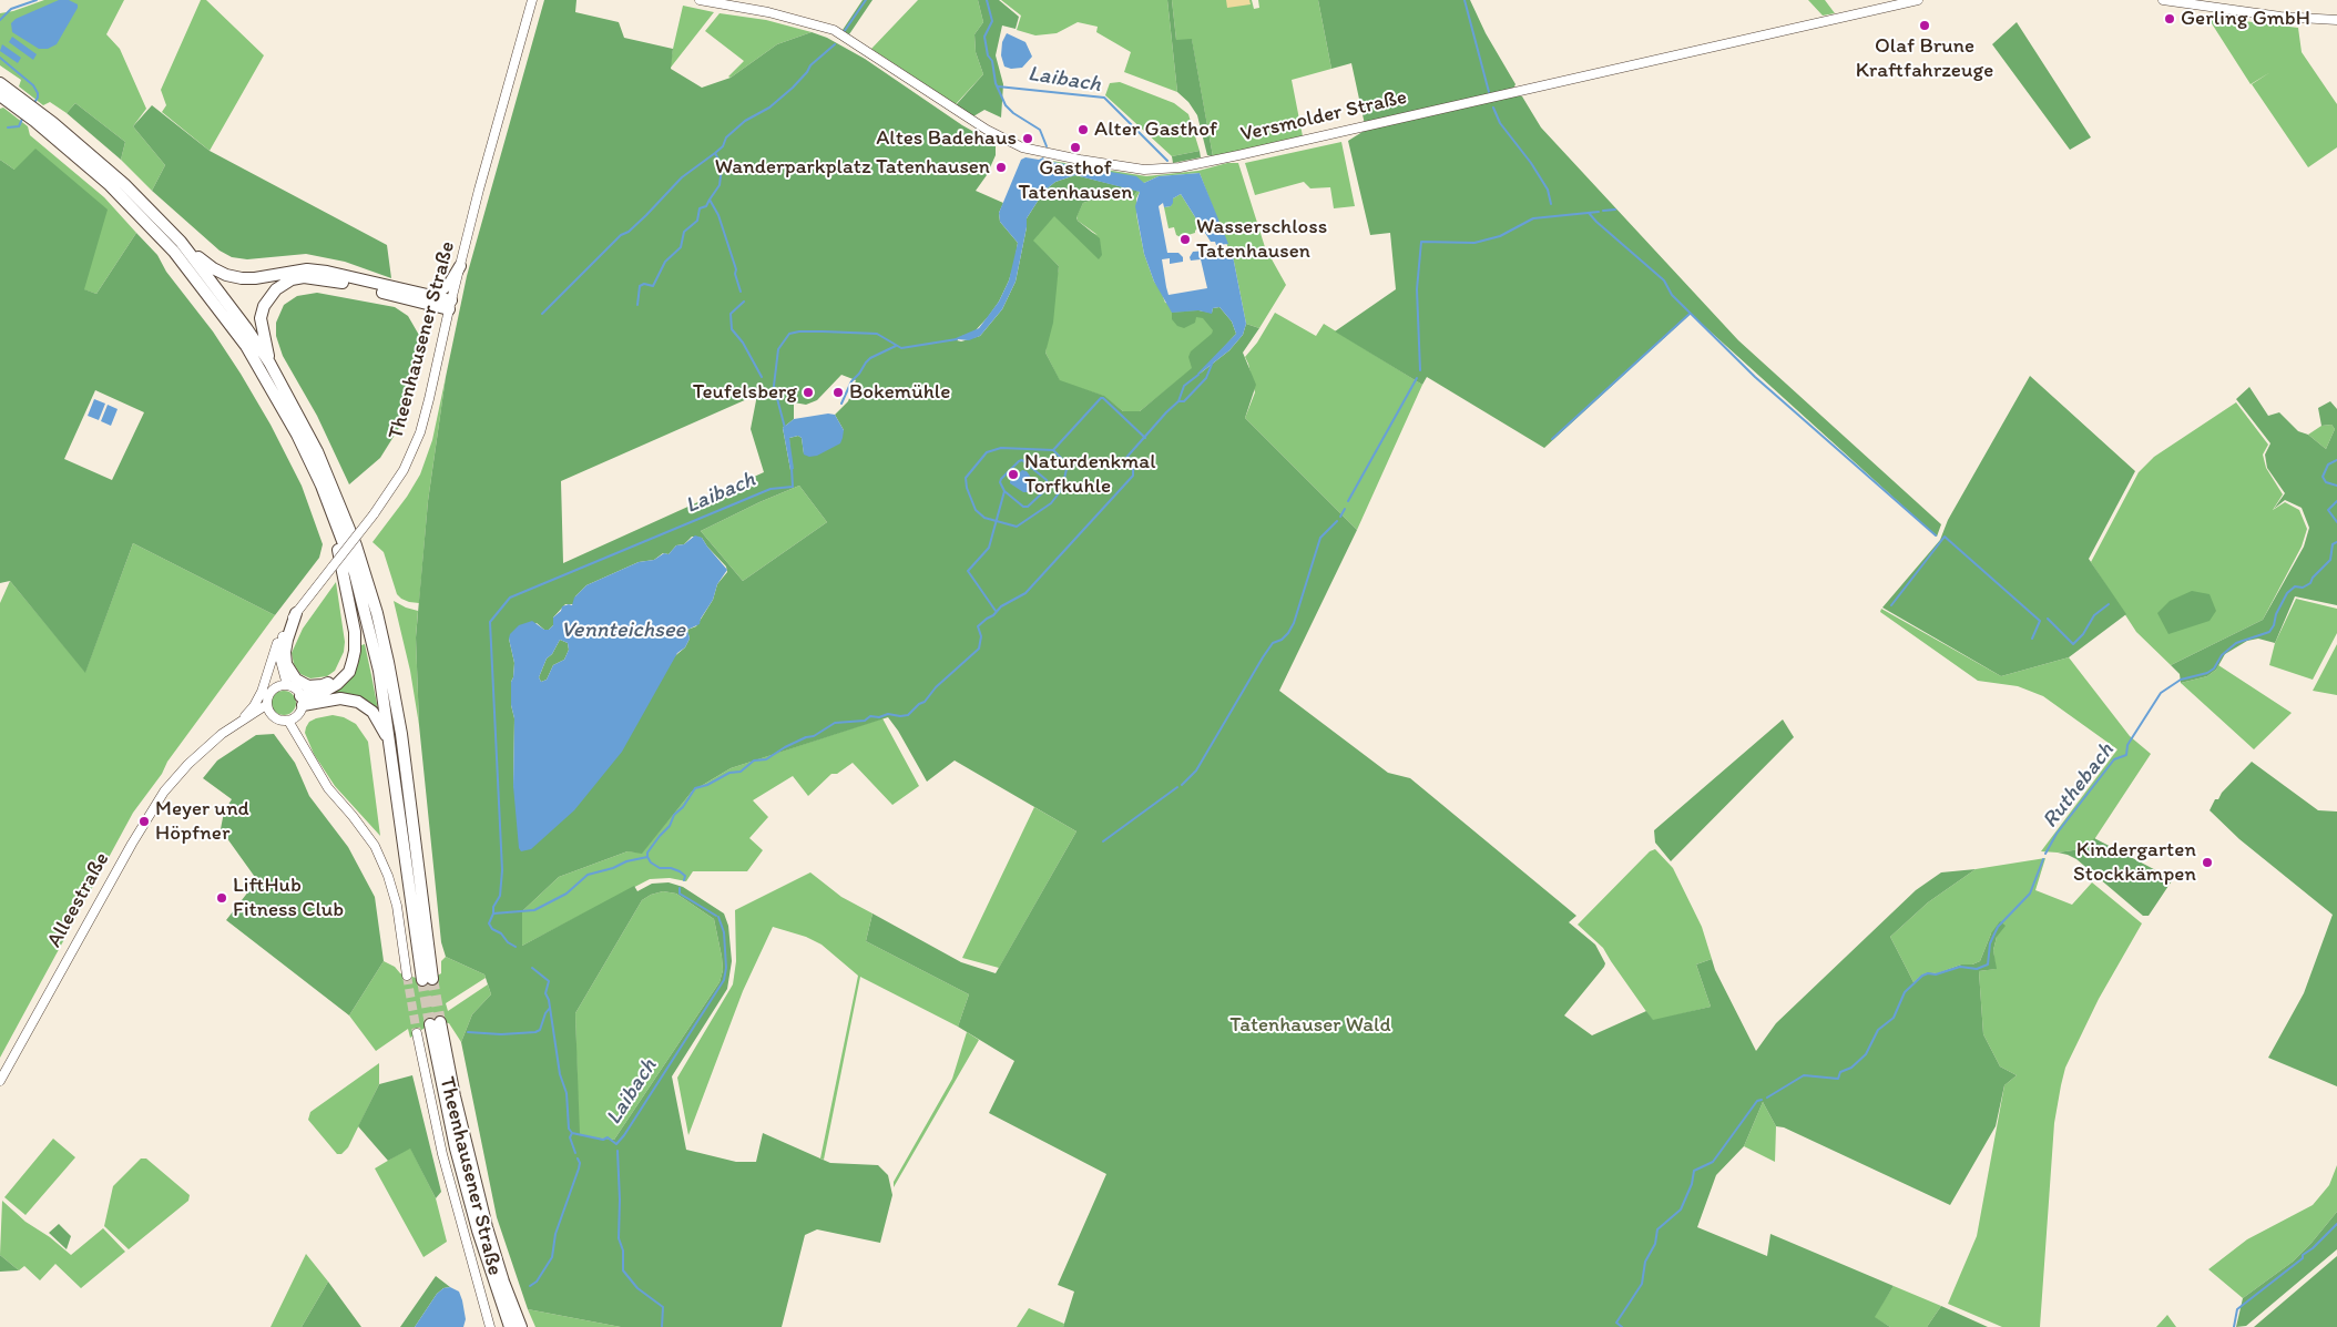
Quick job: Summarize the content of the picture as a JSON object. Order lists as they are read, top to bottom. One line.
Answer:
{"streets":{"main road":["Versmolder Straße","Theenhausener Straße","Alleestraße"]},"crossings":[["Theenhausener Straße","Alleestraße"]],"water":["Laibach","Vennteichsee","Ruthebach"],"parks":["Tatenhauser Wald"],"places":["Gerling GmbH","Olaf Brune Kraftfahrzeuge","Alter Gasthof","Altes Badehaus","Gasthof Tatenhausen","Wanderparkplatz Tatenhausen","Wasserschloss Tatenhausen","Teufelsberg","Bokemühle","Naturdenkmal Torfkuhle","Meyer und Höpfner","Kindergarten Stockkämpen","LiftHub Fitness Club"]}
